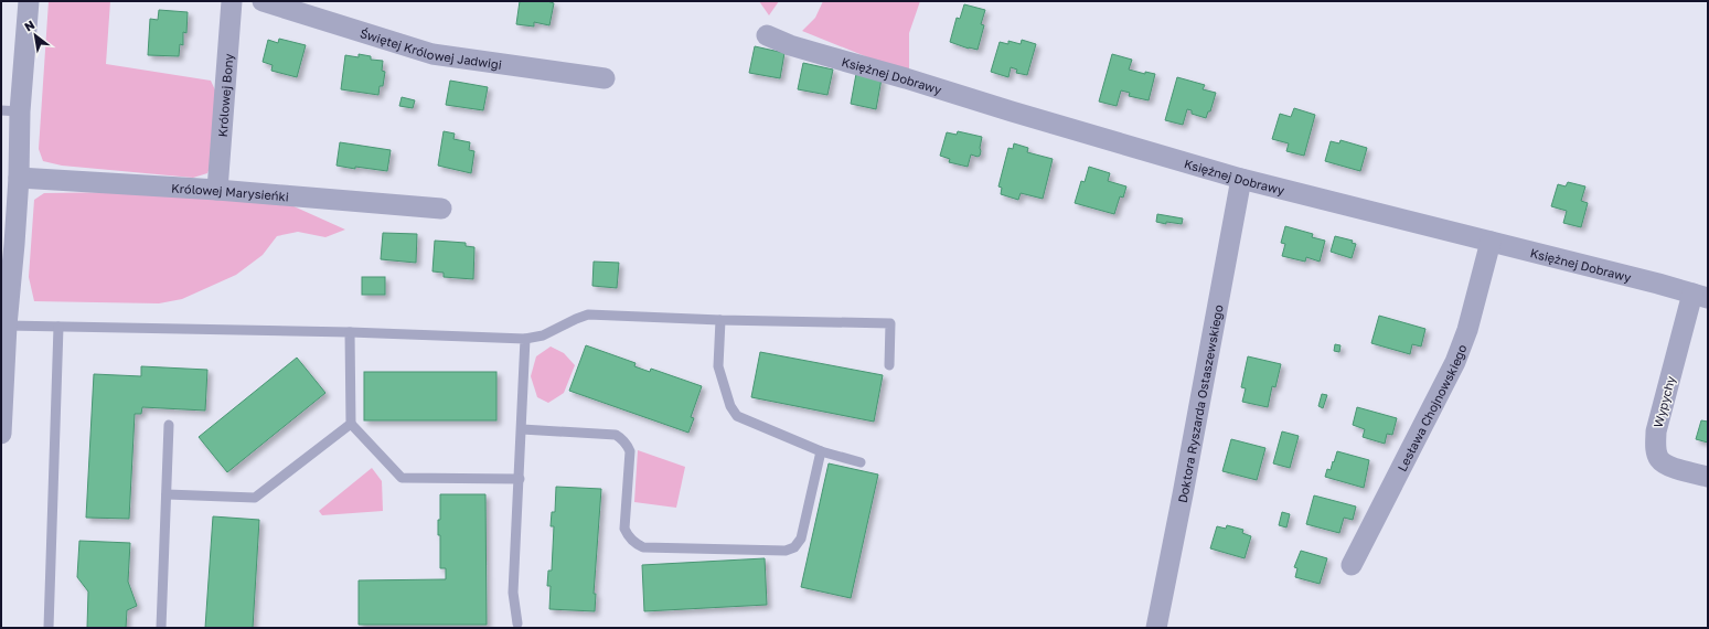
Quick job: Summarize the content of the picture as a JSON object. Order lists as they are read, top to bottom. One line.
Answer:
{"streets":{"street":["Świętej Królowej Jadwigi","Księżnej Dobrawy","Królowej Bony","Królowej Marysieńki","Wypychy","Doktora Ryszarda Ostaszewskiego","Lesława Chojnowskiego"]},"crossings":[["Księżnej Dobrawy","Wypychy"],["Księżnej Dobrawy","Doktora Ryszarda Ostaszewskiego"],["Księżnej Dobrawy","Lesława Chojnowskiego"],["Królowej Bony","Królowej Marysieńki"]],"north":"top left"}
